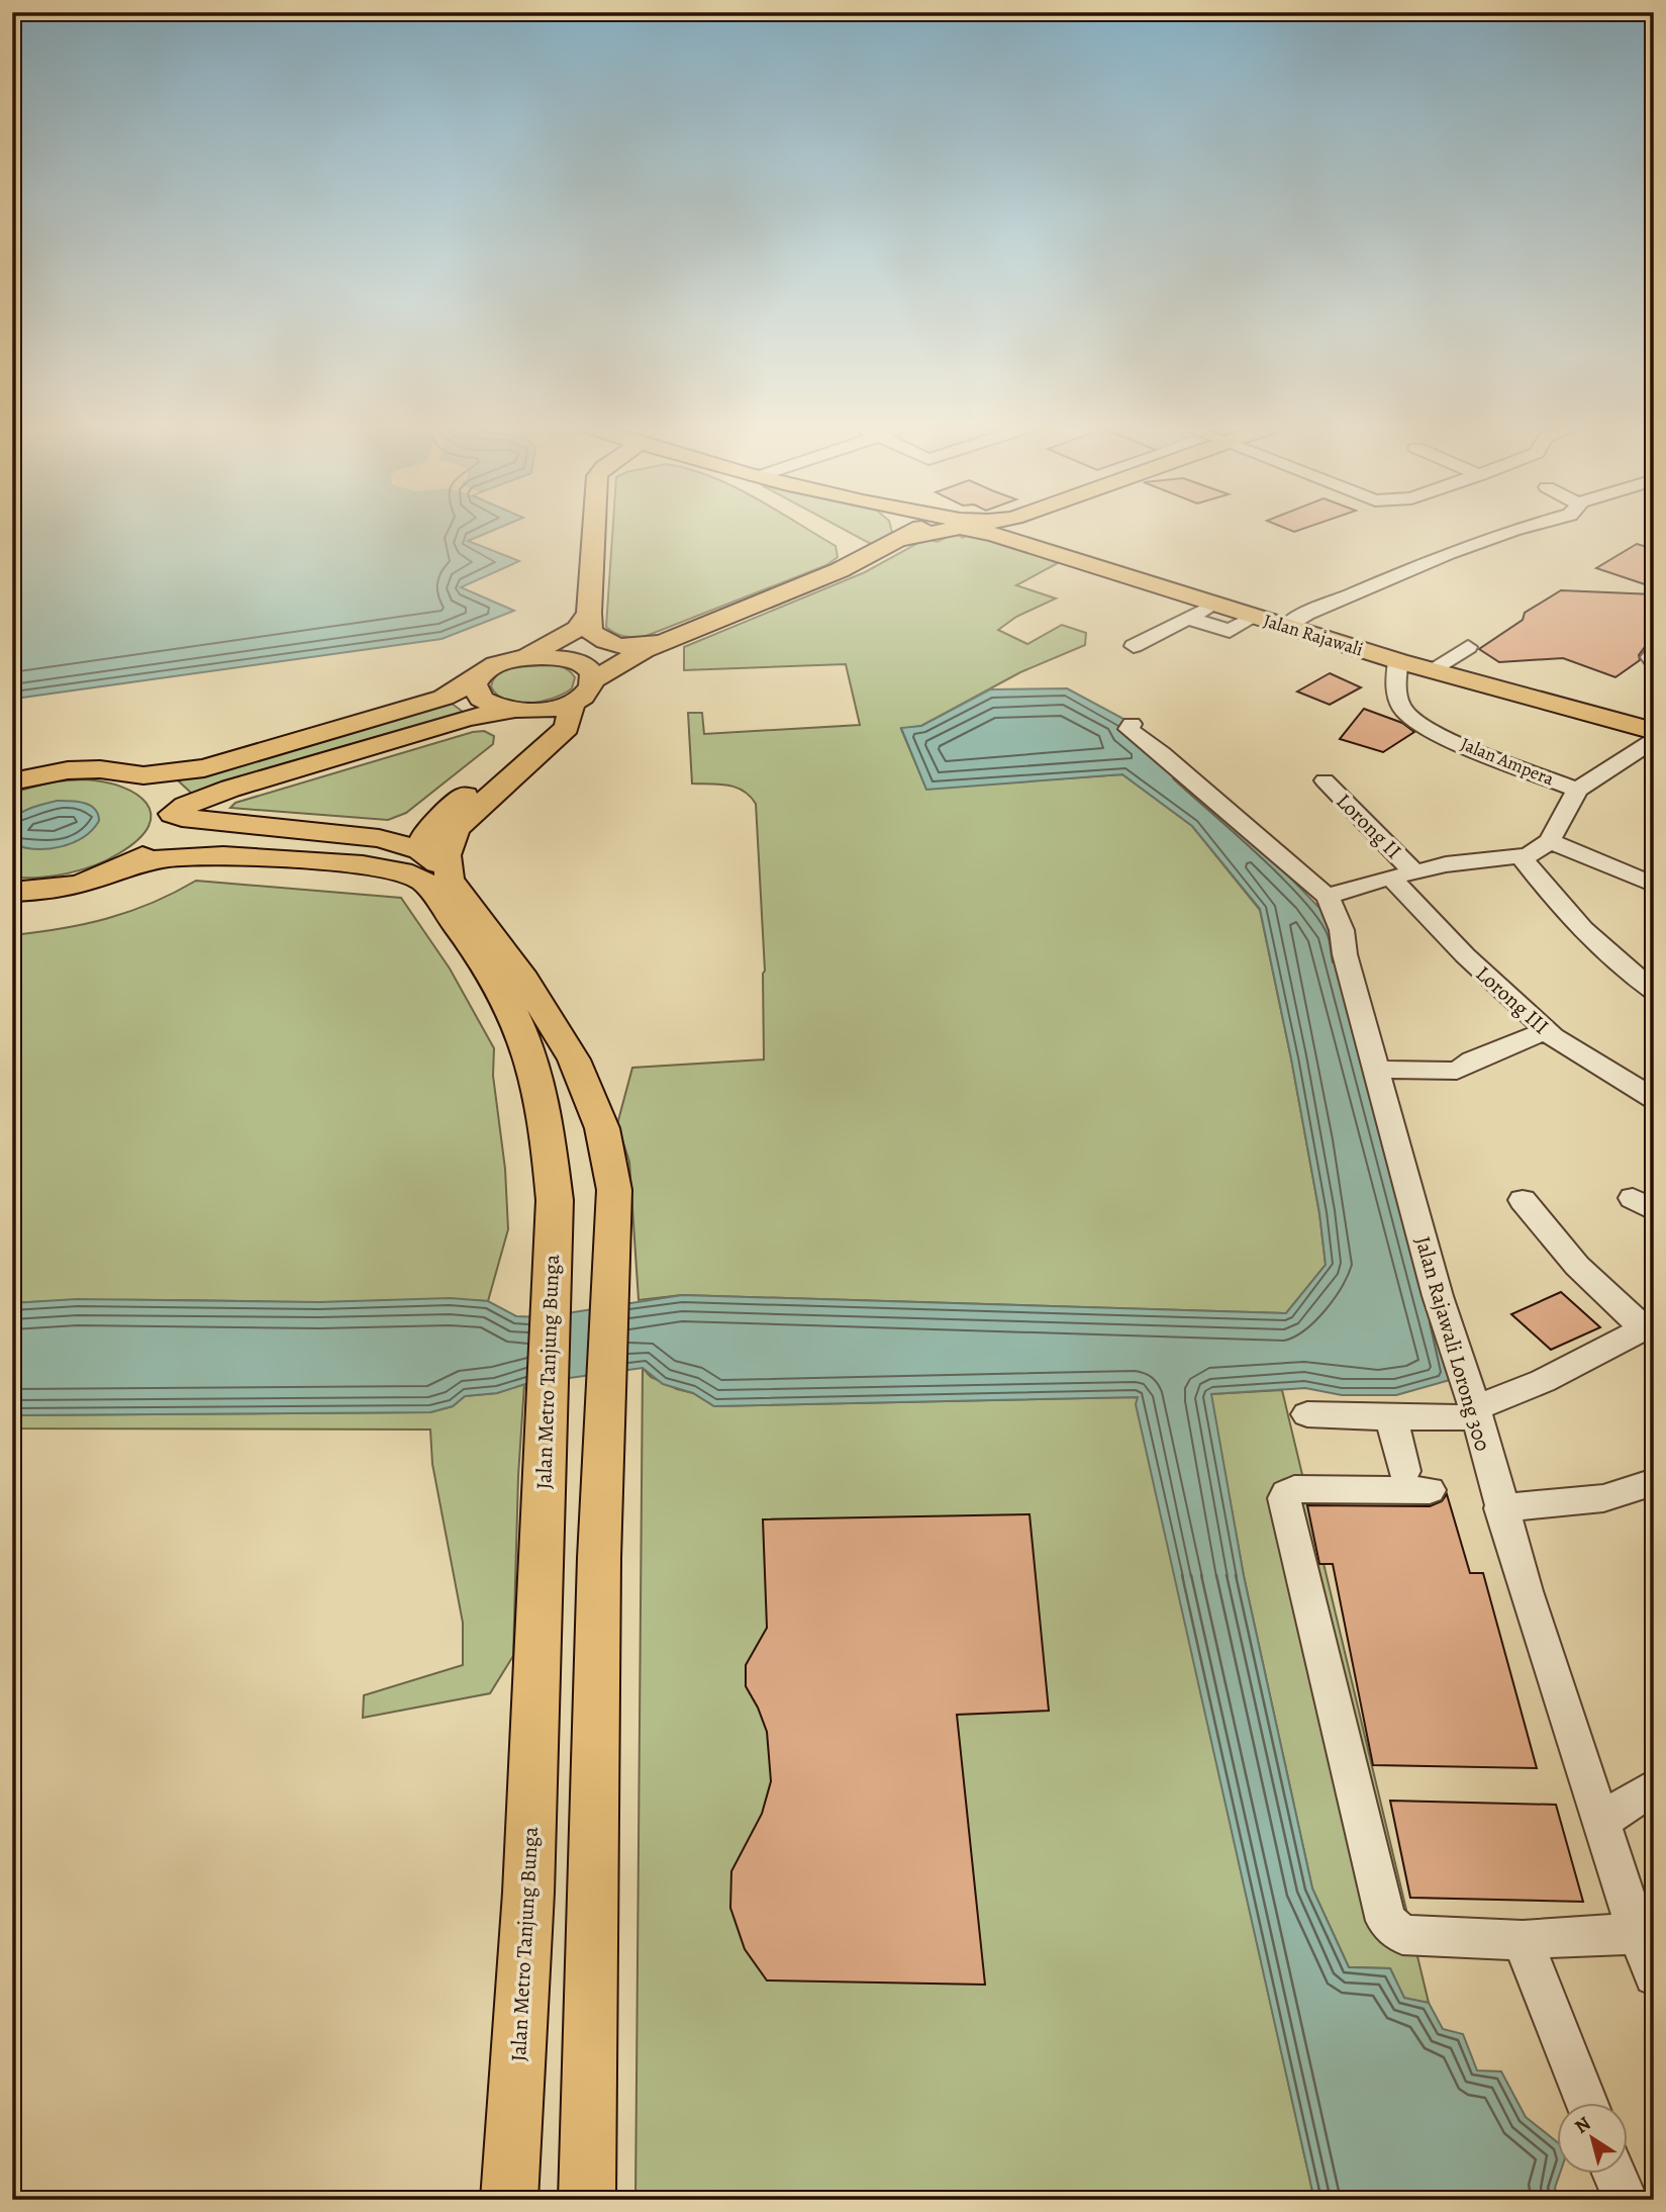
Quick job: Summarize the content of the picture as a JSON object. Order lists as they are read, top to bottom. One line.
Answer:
{"streets":{"main road":["Jalan Rajawali","Jalan Metro Tanjung Bunga"],"street":["Jalan Ampera","Lorong II","Lorong III","Jalan Rajawali Lorong 300"]},"crossings":[["Jalan Rajawali","Jalan Ampera"],["Lorong II","Lorong III"]],"north":"top left"}
